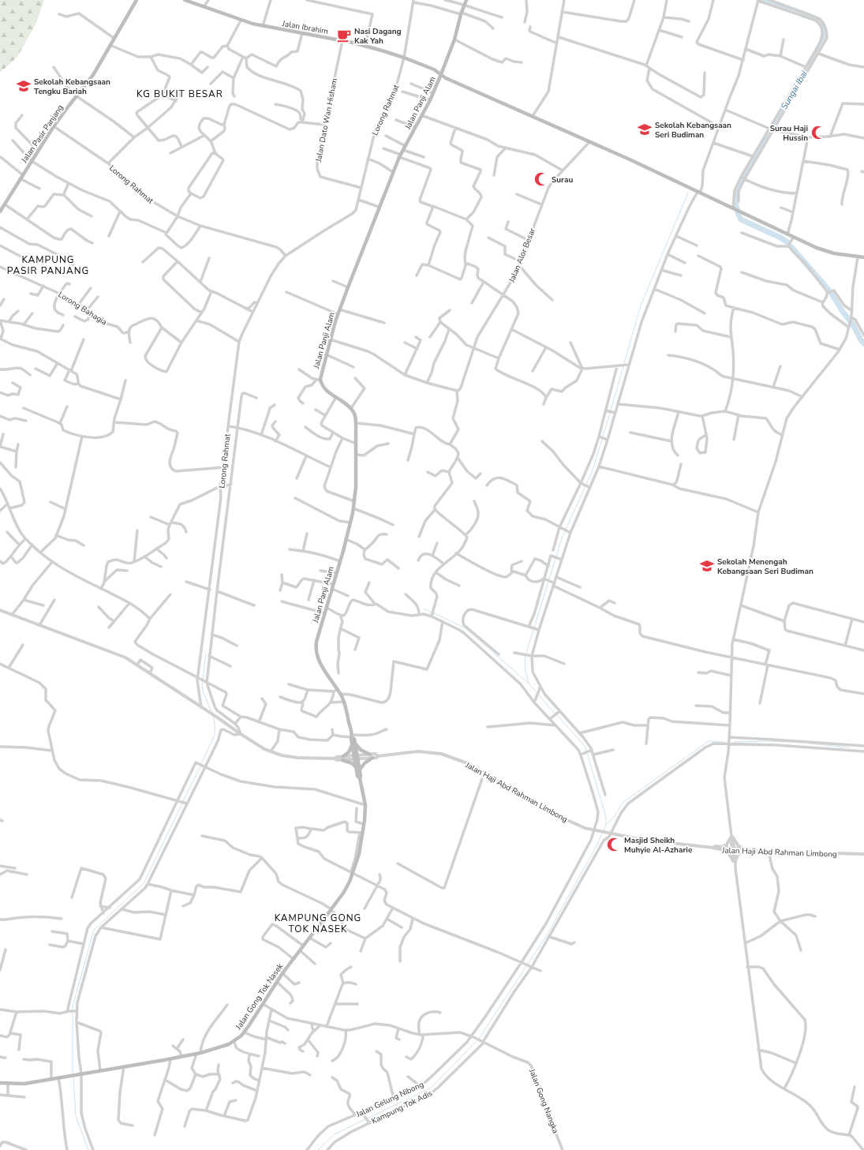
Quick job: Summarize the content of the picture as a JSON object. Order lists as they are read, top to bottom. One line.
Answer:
{"streets":{"main road":["Jalan Ibrahim","Jalan Panji Alam","Jalan Pasir Panjang","Jalan Gong Tok Nasek"],"street":["Lorong Rahmat","Jalan Dato Wan Hisham","Jalan Alor Besar","Lorong Bahagia","Jalan Haji Abd Rahman Limbong","Jalan Gelung Nibong","Jalan Gong Nangka","Kampung Tok Adis"]},"crossings":[["Jalan Ibrahim","Jalan Panji Alam"],["Jalan Ibrahim","Lorong Rahmat"],["Jalan Ibrahim","Jalan Dato Wan Hisham"],["Jalan Ibrahim","Jalan Alor Besar"],["Jalan Panji Alam","Jalan Haji Abd Rahman Limbong"],["Jalan Panji Alam","Jalan Gong Tok Nasek"],["Lorong Rahmat","Jalan Dato Wan Hisham"],["Lorong Rahmat","Jalan Pasir Panjang"],["Lorong Rahmat","Jalan Haji Abd Rahman Limbong"],["Jalan Haji Abd Rahman Limbong","Jalan Gelung Nibong"],["Jalan Haji Abd Rahman Limbong","Kampung Tok Adis"],["Jalan Gelung Nibong","Jalan Gong Nangka"],["Jalan Gong Nangka","Kampung Tok Adis"]],"districts":["KG BUKIT BESAR","KAMPUNG PASIR PANJANG","KAMPUNG GONG TOK NASEK"],"water":["Sungai Ibai"],"places":{"cafe":["Nasi Dagang Kak Yah"],"school or university":["Sekolah Kebangsaan Tengku Bariah","Sekolah Kebangsaan Seri Budiman","Sekolah Menengah Kebangsaan Seri Budiman"],"mosque":["Surau Haji Hussin","Surau","Masjid Sheikh Muhyie Al-Azharie"]}}
